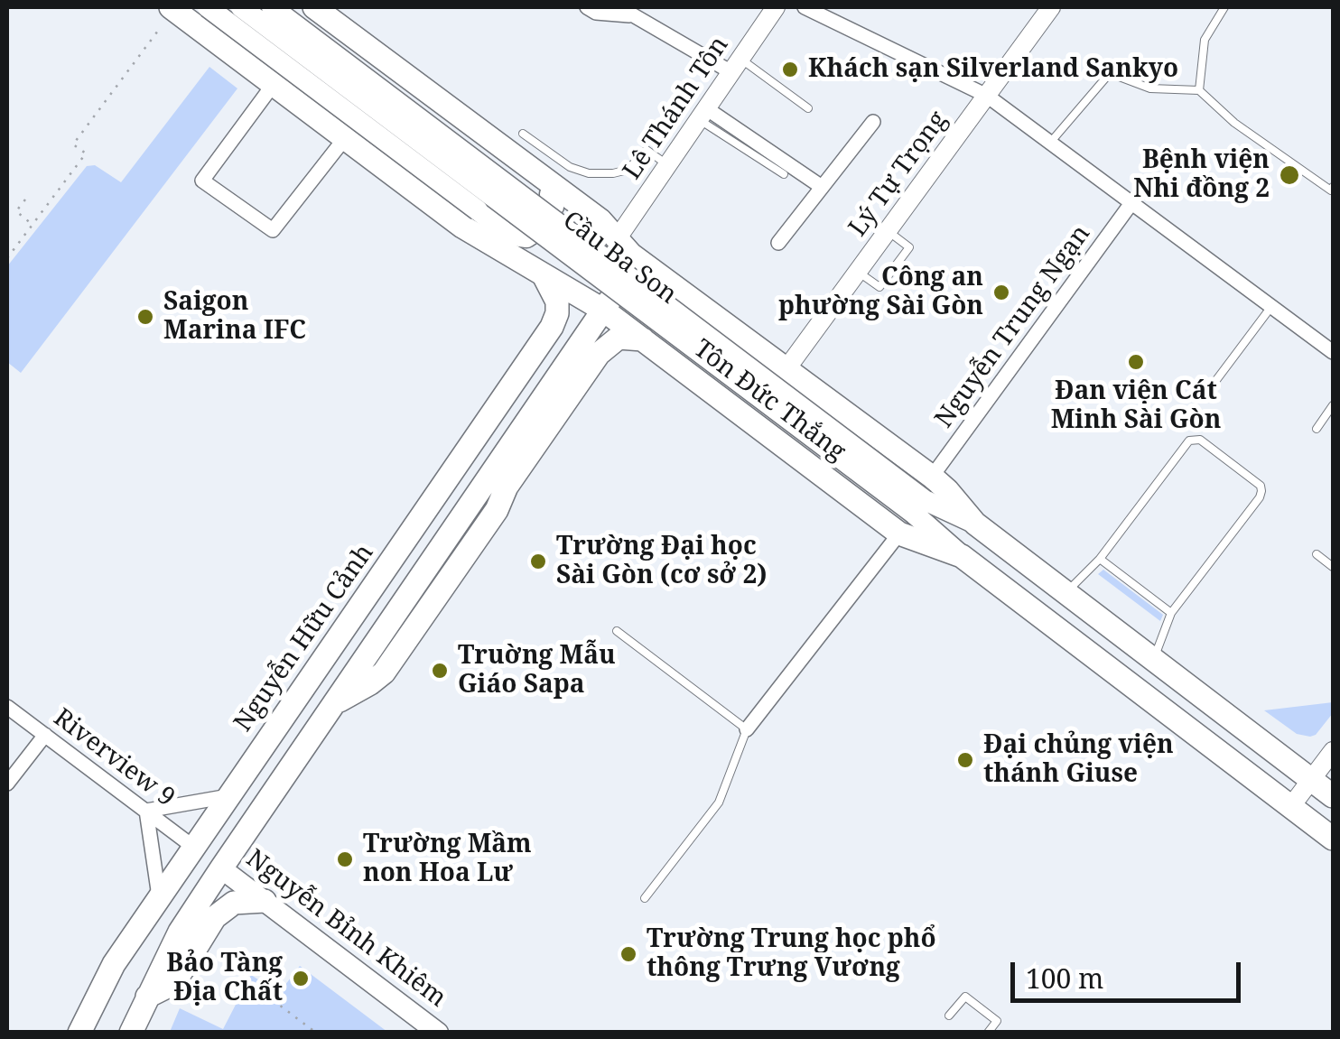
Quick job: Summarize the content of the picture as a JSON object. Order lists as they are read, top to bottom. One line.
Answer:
{"streets":{"main road":["Cầu Ba Son","Tôn Đức Thắng","Nguyễn Hữu Cảnh","Nguyễn Bỉnh Khiêm"],"street":["Lê Thánh Tôn","Lý Tự Trọng","Nguyễn Trung Ngạn","Riverview 9"]},"crossings":[["Lê Thánh Tôn","Tôn Đức Thắng"],["Lý Tự Trọng","Tôn Đức Thắng"],["Cầu Ba Son","Tôn Đức Thắng"],["Nguyễn Trung Ngạn","Tôn Đức Thắng"],["Tôn Đức Thắng","Nguyễn Hữu Cảnh"],["Nguyễn Hữu Cảnh","Riverview 9"]],"places":["Khách sạn Silverland Sankyo","Bệnh viện Nhi đồng 2","Công an phường Sài Gòn","Saigon Marina IFC","Đan viện Cát Minh Sài Gòn","Trường Đại học Sài Gòn (cơ sở 2)","Truờng Mẫu Giáo Sapa","Đại chủng viện thánh Giuse","Trường Mầm non Hoa Lư","Trường Trung học phổ thông Trưng Vương","Bảo Tàng Địa Chất"],"scale_bar":"100 m"}
